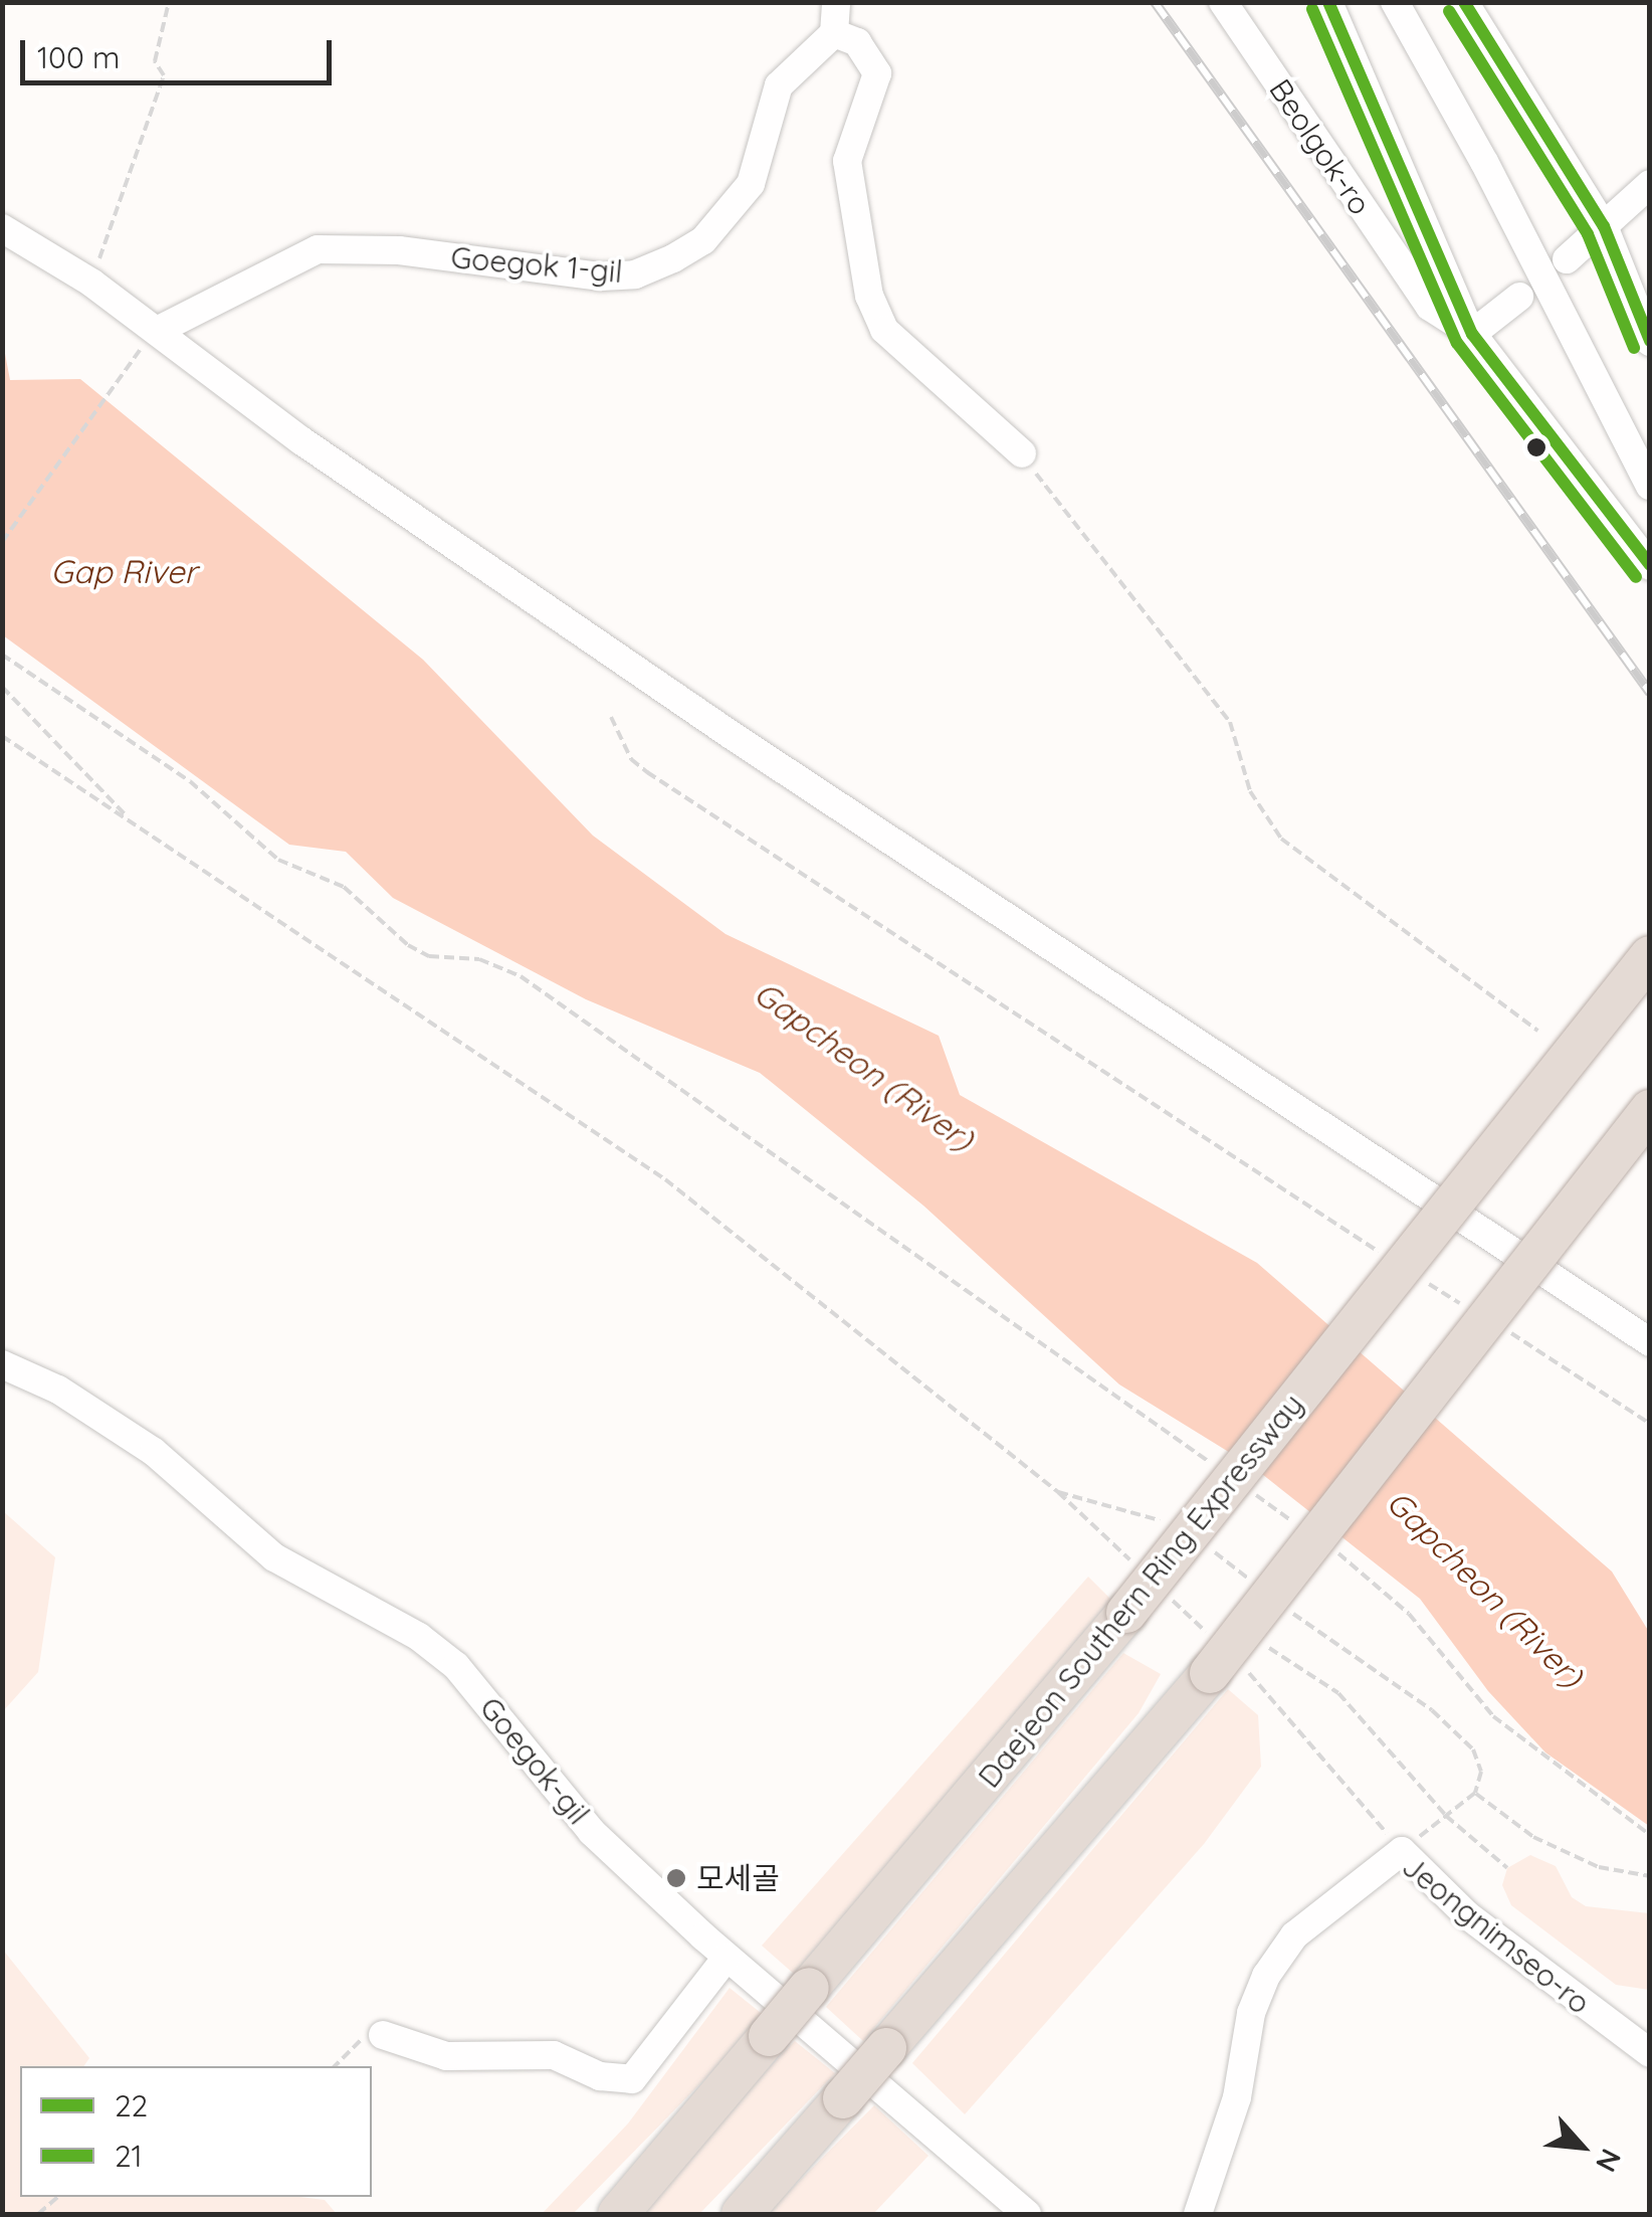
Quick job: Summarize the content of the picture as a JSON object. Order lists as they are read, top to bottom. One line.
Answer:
{"streets":{"highway":["Daejeon Southern Ring Expressway"],"street":["Beolgok-ro","Goegok 1-gil","Goegok-gil","Jeongnimseo-ro"]},"water":["Gap River","Gapcheon (River)"],"places":["모세골"],"lines":["transit line 22","transit line 21"],"legend":["22","21"],"scale_bar":"100 m","north":"bottom right"}
